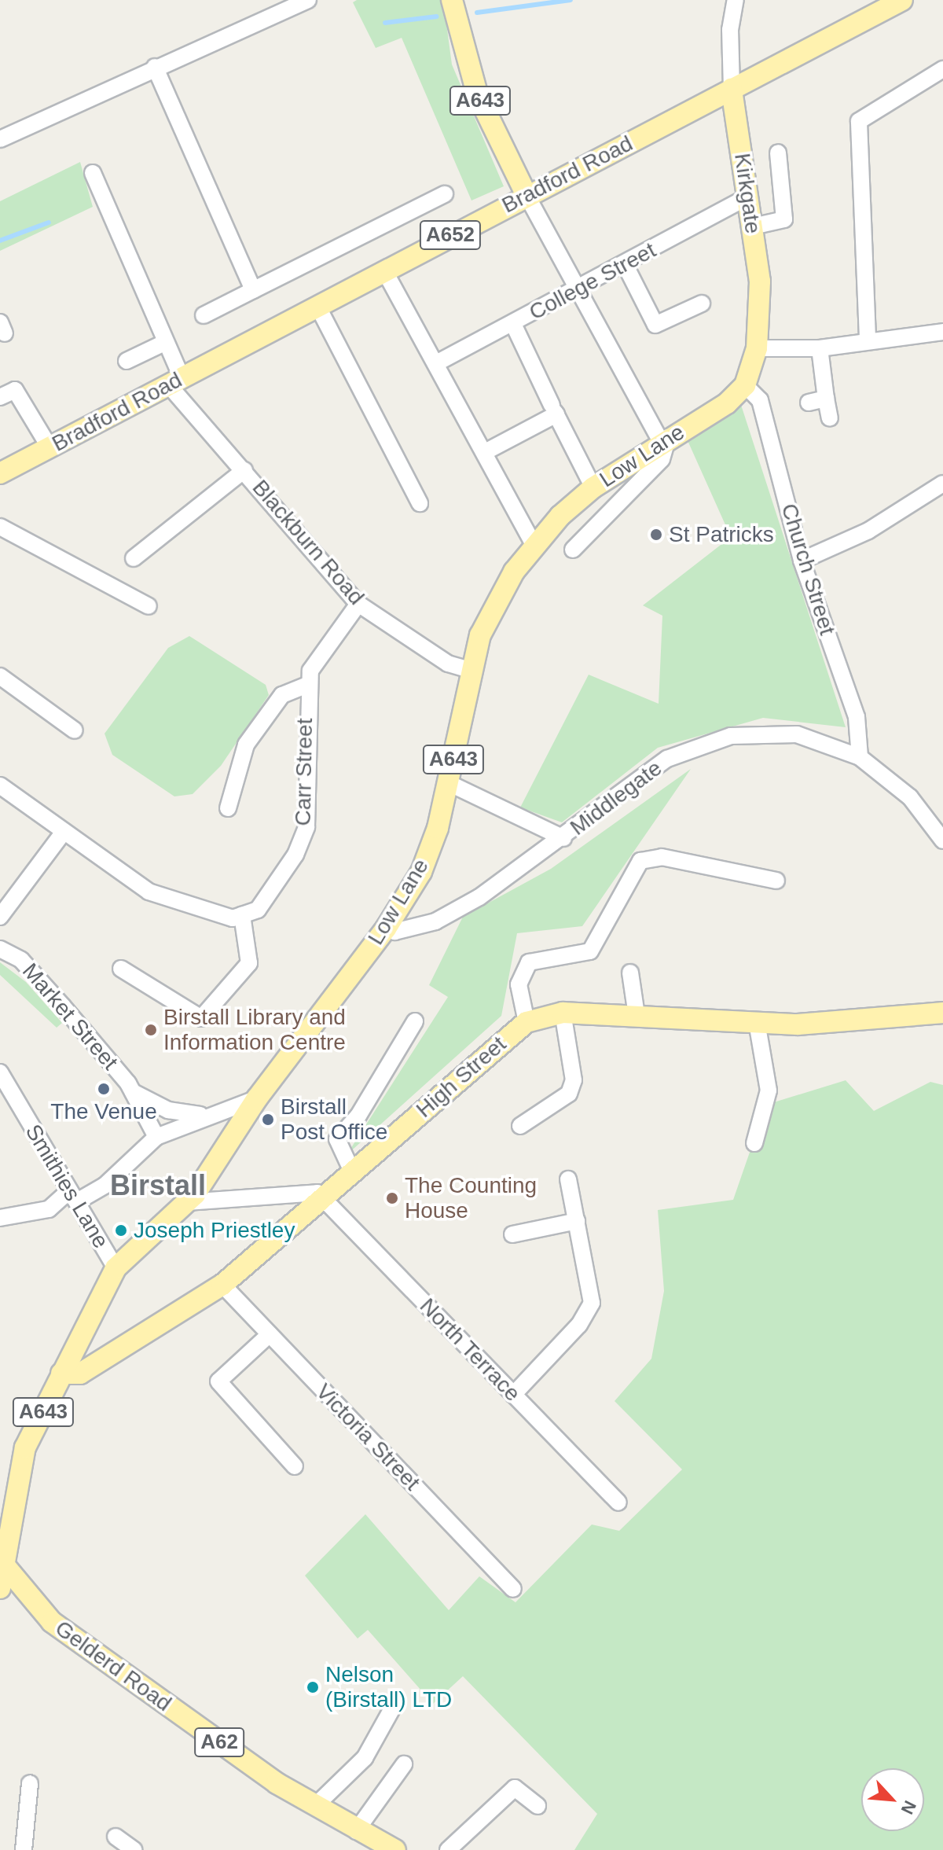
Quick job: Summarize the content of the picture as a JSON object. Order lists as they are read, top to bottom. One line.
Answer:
{"streets":{"main road":["A643","Bradford Road","Kirkgate","A652","Low Lane","High Street","Gelderd Road","A62"],"street":["College Street","Blackburn Road","Church Street","Carr Street","Middlegate","Market Street","Smithies Lane","North Terrace","Victoria Street"]},"crossings":[["A643","Bradford Road"],["A643","Low Lane"],["A643","High Street"],["A643","Smithies Lane"],["A643","Gelderd Road"],["Bradford Road","Kirkgate"],["Bradford Road","Blackburn Road"],["Kirkgate","College Street"],["Kirkgate","Low Lane"],["Kirkgate","Church Street"],["Low Lane","Blackburn Road"],["Low Lane","Church Street"],["Low Lane","Middlegate"],["Low Lane","Smithies Lane"],["Blackburn Road","Carr Street"],["Church Street","Middlegate"],["High Street","North Terrace"],["High Street","Victoria Street"]],"districts":["Birstall"],"places":["St Patricks","Birstall Library and Information Centre","The Venue","Birstall Post Office","The Counting House","Joseph Priestley","Nelson (Birstall) LTD"],"north":"bottom right"}
